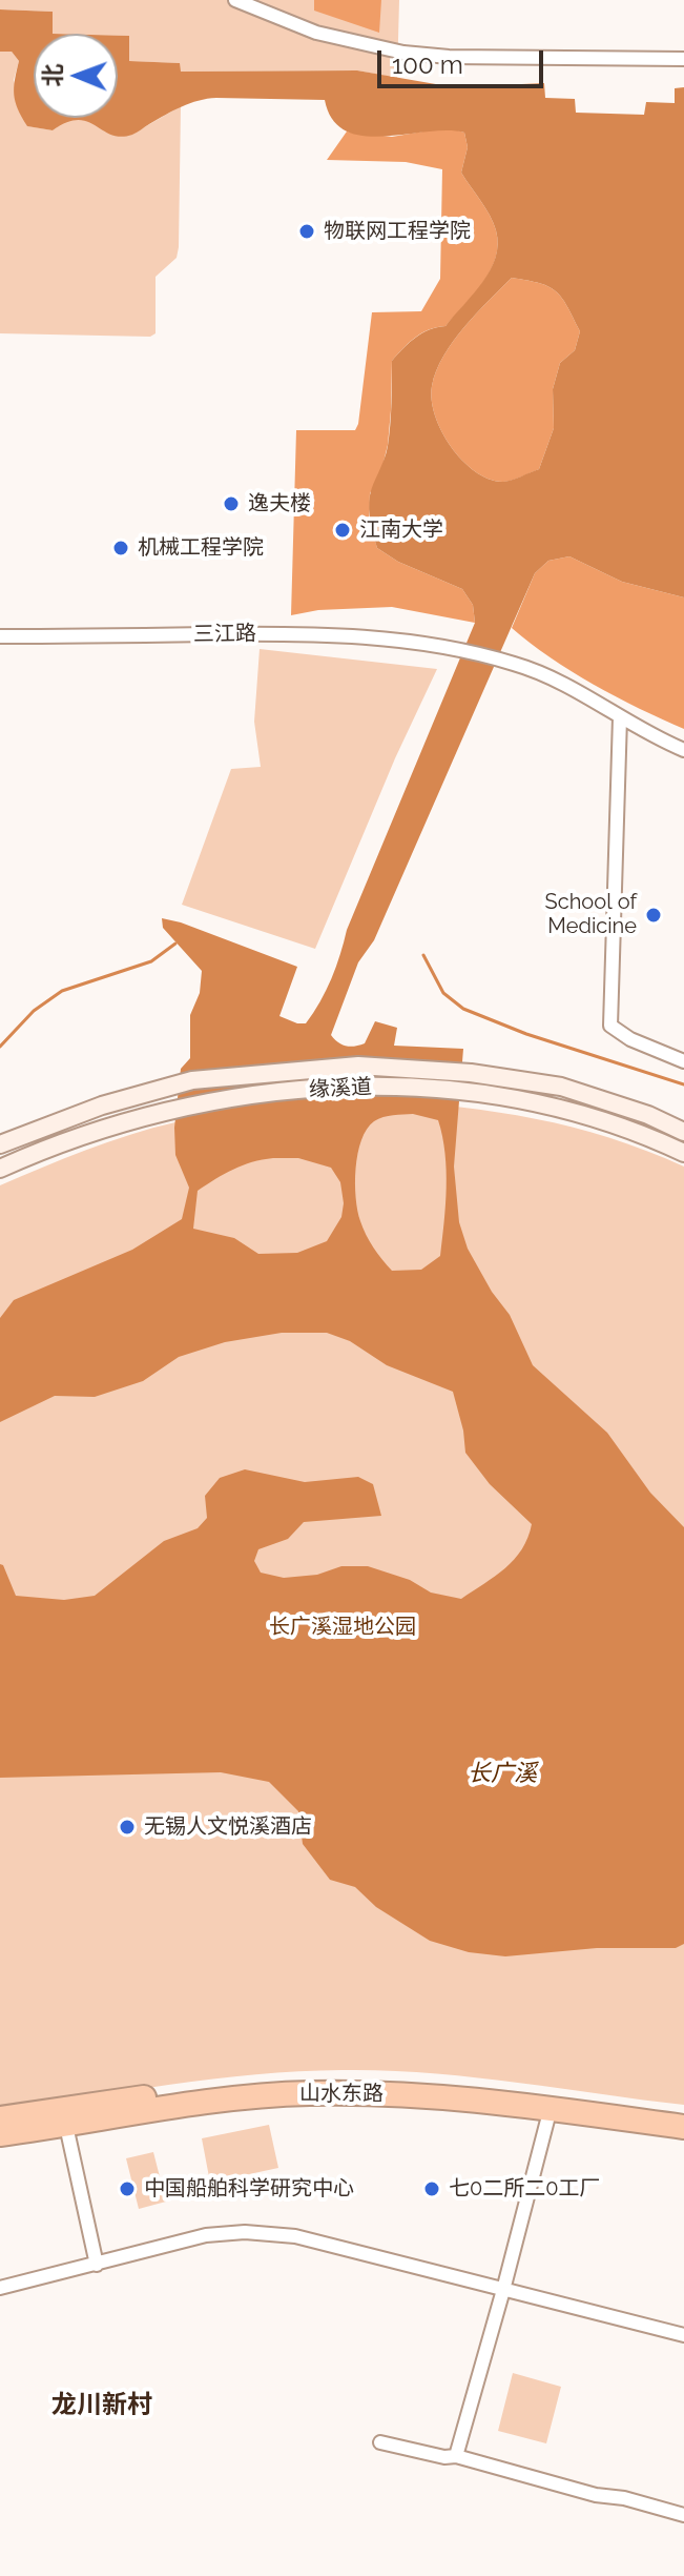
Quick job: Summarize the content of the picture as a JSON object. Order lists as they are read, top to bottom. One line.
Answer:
{"streets":{"highway":["山水东路"],"main road":["缘溪道"],"street":["三江路"]},"districts":["龙川新村"],"water":["长广溪"],"parks":["长广溪湿地公园"],"places":["物联网工程学院","逸夫楼","江南大学","机械工程学院","School of Medicine","无锡人文悦溪酒店","中国船舶科学研究中心","七0二所二0工厂"],"scale_bar":"100 m","north":"left"}
